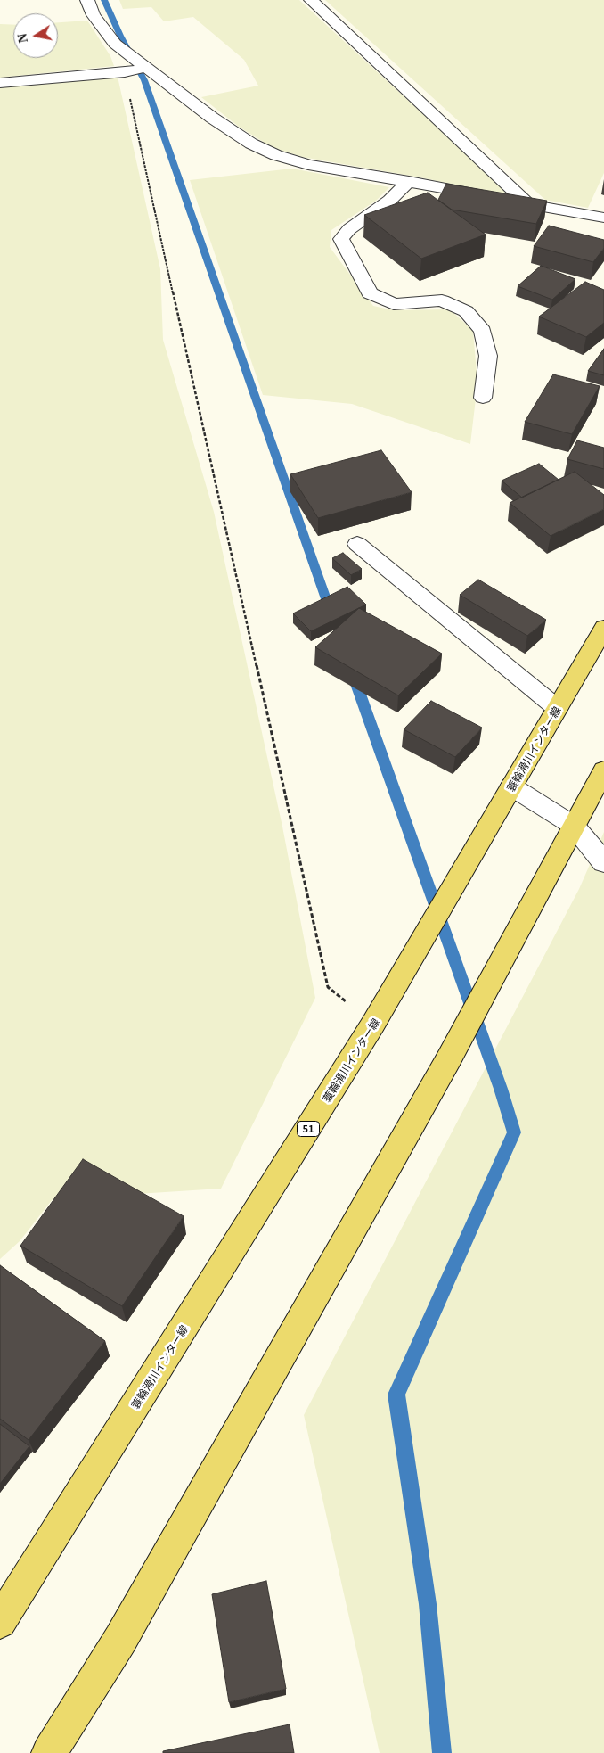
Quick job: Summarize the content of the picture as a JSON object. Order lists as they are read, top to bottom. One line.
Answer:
{"streets":{"main road":["蓑輪滑川インター線","51"]},"north":"left"}
